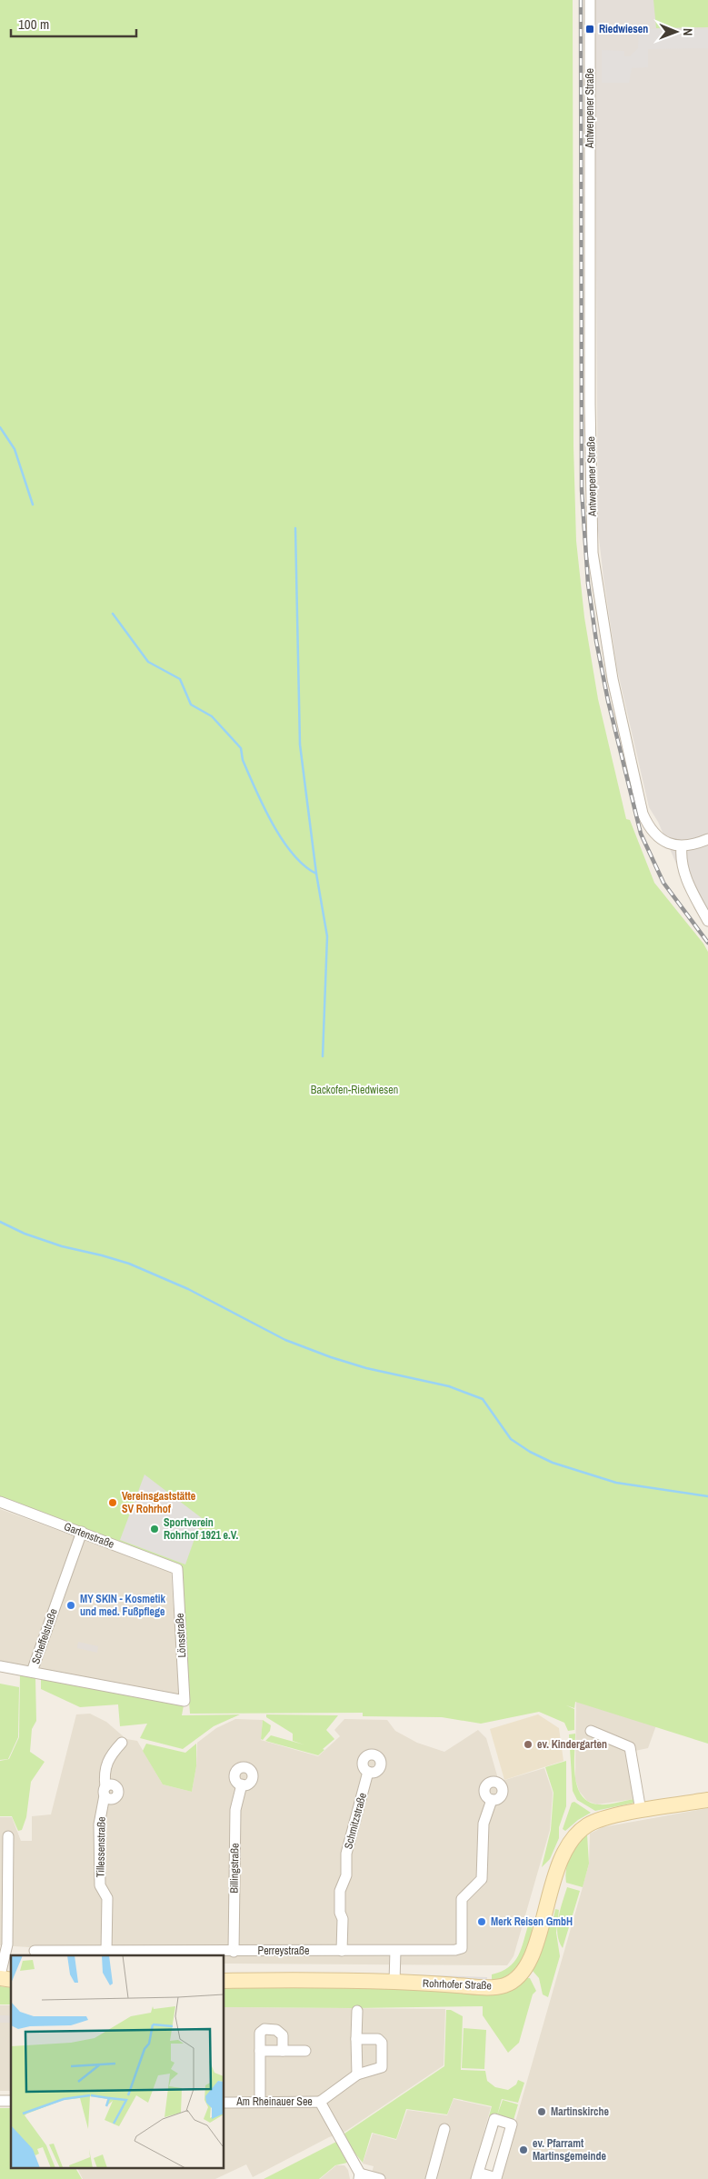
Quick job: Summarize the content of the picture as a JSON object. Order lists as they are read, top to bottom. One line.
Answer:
{"streets":{"main road":["Rohrhofer Straße"],"street":["Antwerpener Straße","Gartenstraße","Lönsstraße","Scheffelstraße","Schmitzstraße","Tillessenstraße","Billingstraße","Perreystraße","Am Rheinauer See"]},"crossings":[["Gartenstraße","Lönsstraße"],["Gartenstraße","Scheffelstraße"],["Lönsstraße","Scheffelstraße"],["Schmitzstraße","Perreystraße"],["Tillessenstraße","Perreystraße"],["Billingstraße","Perreystraße"]],"parks":["Backofen-Riedwiesen"],"places":{"transit":["Riedwiesen"],"other":["Vereinsgaststätte SV Rohrhof","Sportverein Rohrhof 1921 e.V.","MY SKIN - Kosmetik und med. Fußpflege","ev. Kindergarten","Merk Reisen GmbH","Martinskirche","ev. Pfarramt Martinsgemeinde"]},"scale_bar":"100 m","north":"right"}
